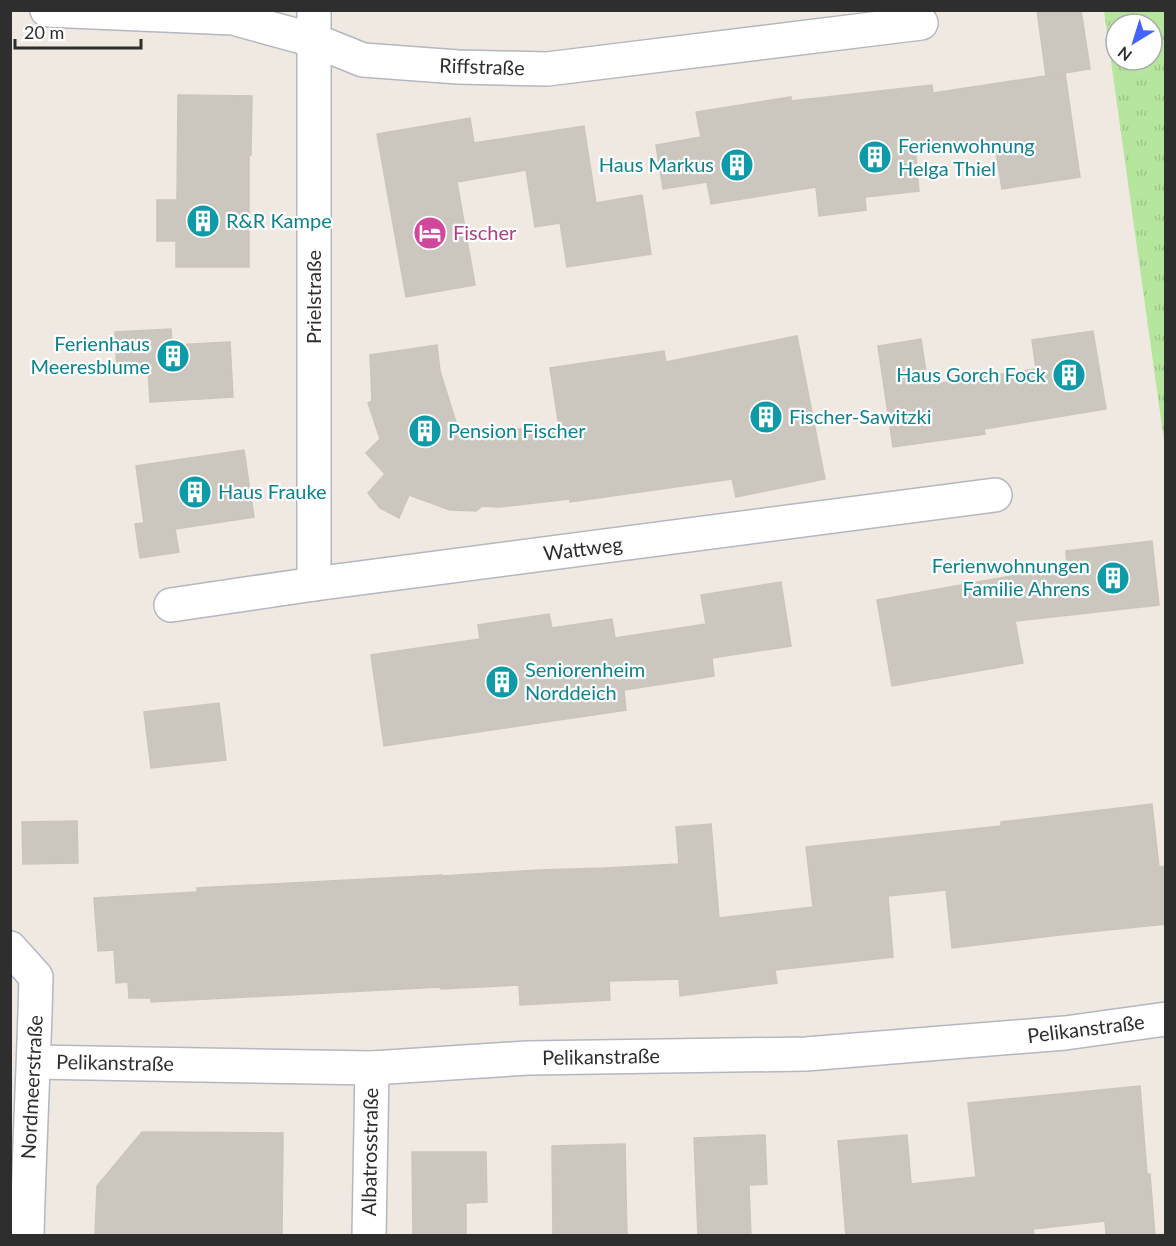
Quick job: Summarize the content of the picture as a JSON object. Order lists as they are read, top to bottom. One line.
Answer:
{"streets":{"street":["Riffstraße","Prielstraße","Wattweg","Pelikanstraße","Nordmeerstraße","Albatrosstraße"]},"crossings":[["Riffstraße","Prielstraße"],["Prielstraße","Wattweg"],["Pelikanstraße","Nordmeerstraße"],["Pelikanstraße","Albatrosstraße"]],"places":{"building":["Ferienwohnung Helga Thiel","Haus Markus","R&R Kampe","Ferienhaus Meeresblume","Haus Gorch Fock","Fischer-Sawitzki","Pension Fischer","Haus Frauke","Ferienwohnungen Familie Ahrens","Seniorenheim Norddeich"],"hotel":["Fischer"]},"scale_bar":"20 m","north":"bottom left"}
